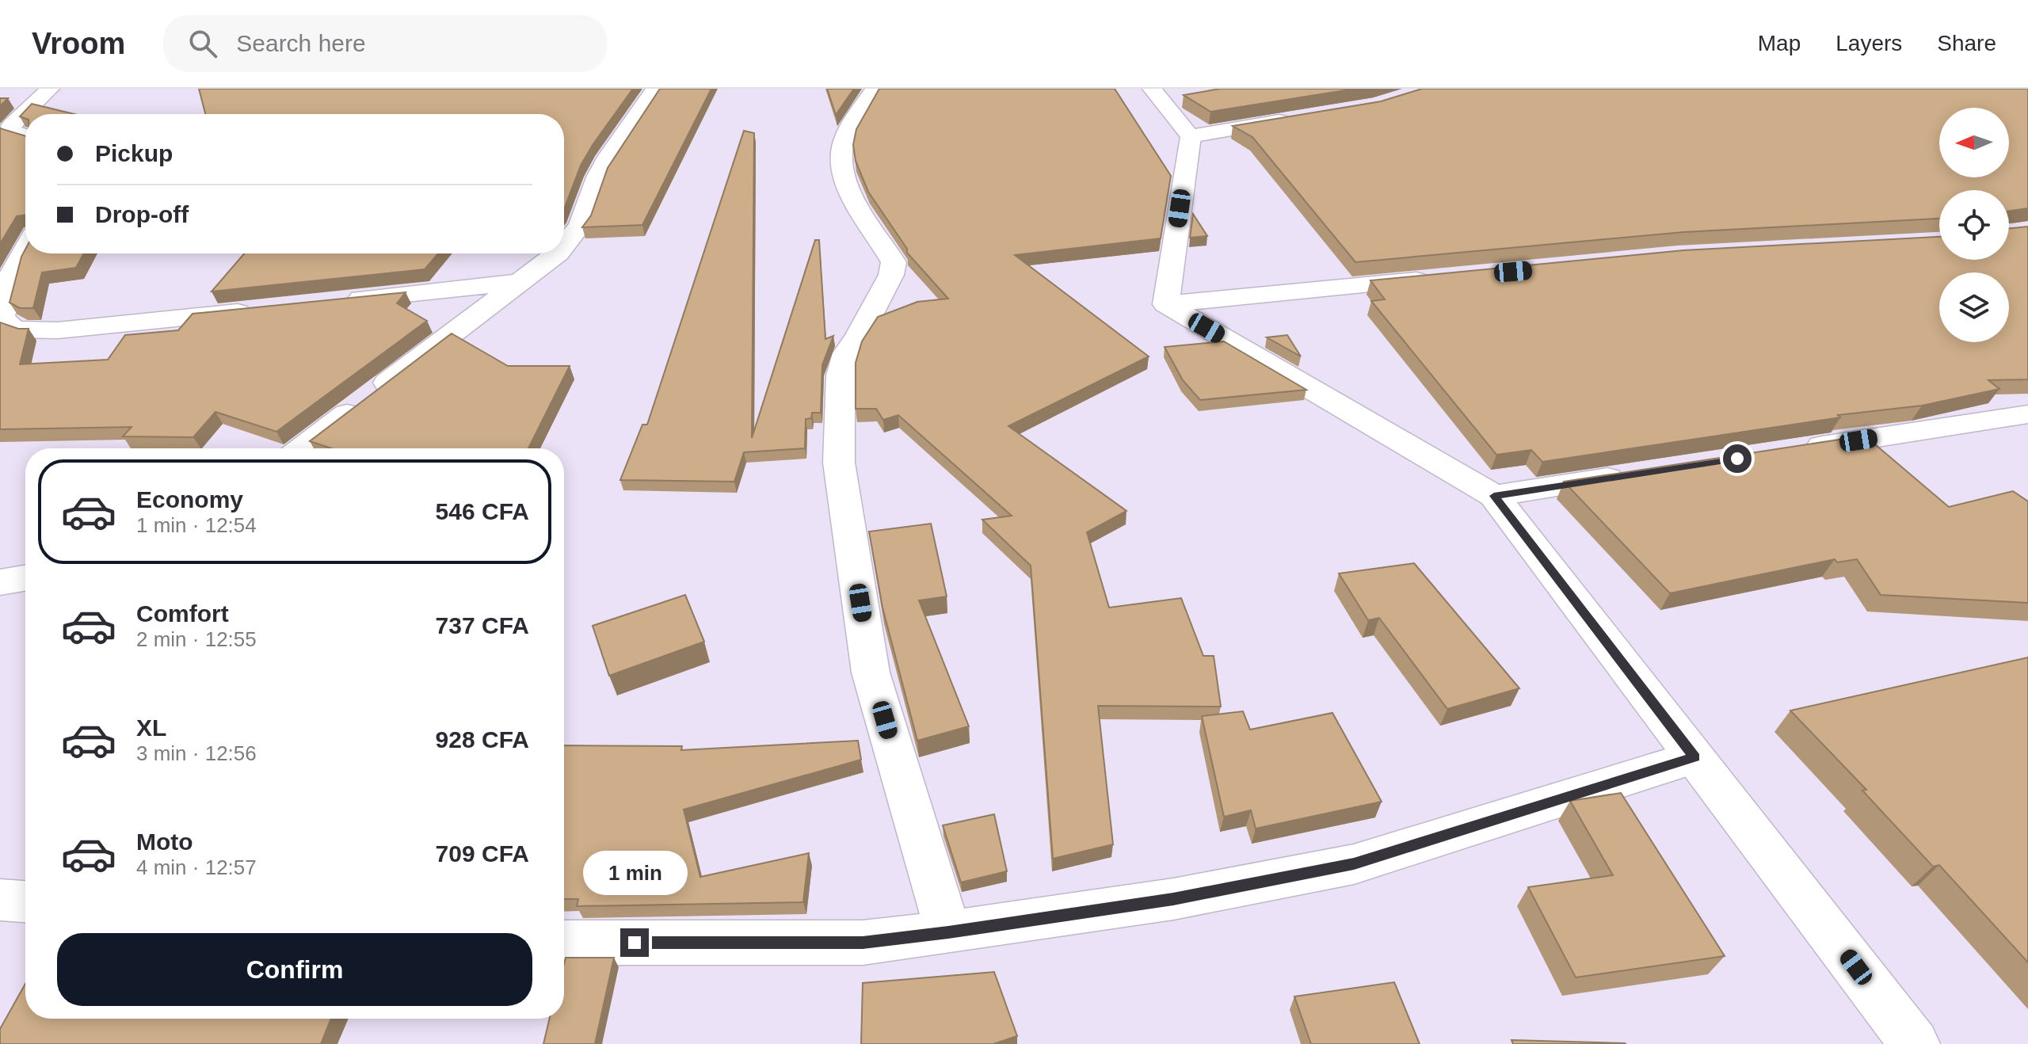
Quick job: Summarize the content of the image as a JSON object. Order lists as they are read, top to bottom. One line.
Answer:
{"north":"left","page":{"header":"Vroom","search":"Search here","nav":["Map","Layers","Share"],"banner":["Pickup","Drop-off"],"list":[{"name":"Economy","note":"1 min · 12:54","value":"546 CFA"},{"name":"Comfort","note":"2 min · 12:55","value":"737 CFA"},{"name":"XL","note":"3 min · 12:56","value":"928 CFA"},{"name":"Moto","note":"4 min · 12:57","value":"709 CFA"}],"bubble":"1 min","buttons":"Confirm"}}
